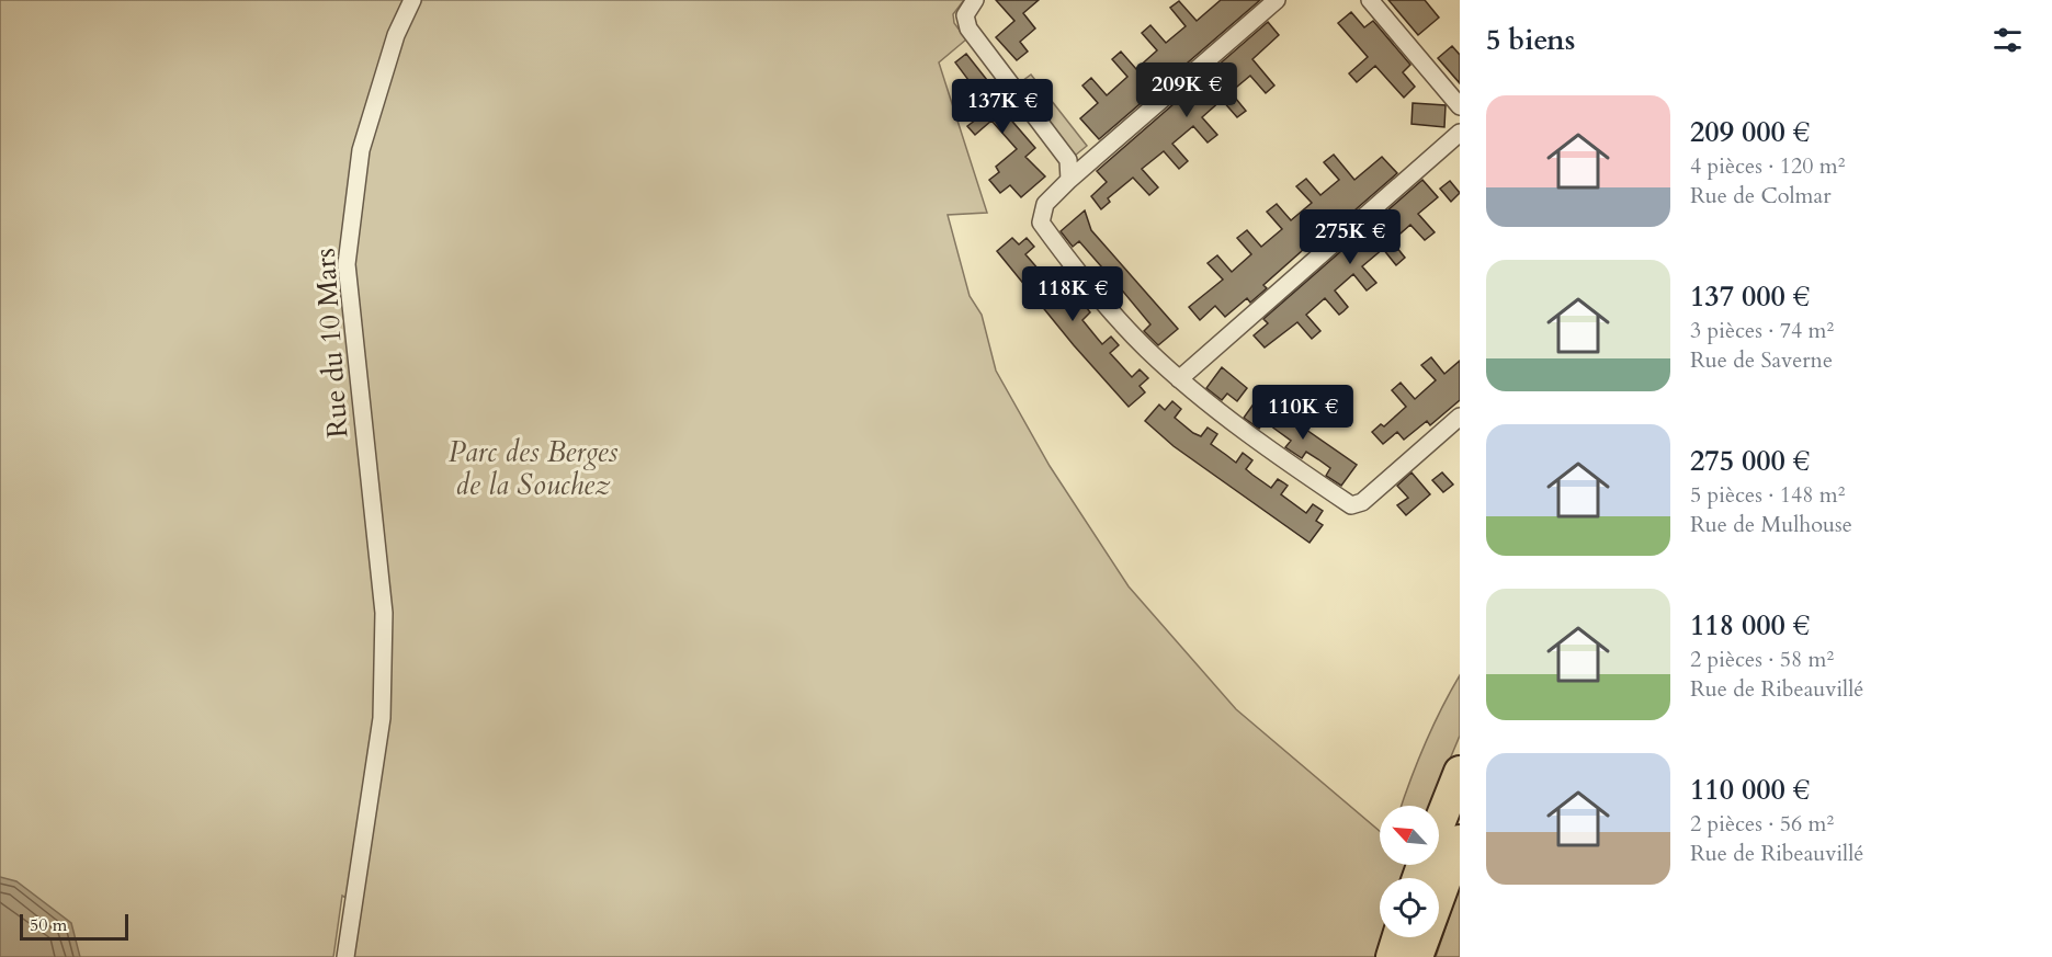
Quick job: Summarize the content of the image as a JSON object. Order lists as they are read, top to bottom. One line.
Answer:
{"streets":{"street":["Rue du 10 Mars"]},"parks":["Parc des Berges de la Souchez"],"scale_bar":"50 m","north":"top left","page":{"heading":"5 biens","price":["209K €","137K €","275K €","118K €","110K €"],"list":[{"name":"209 000 €","note":"4 pièces · 120 m² · Rue de Colmar"},{"name":"137 000 €","note":"3 pièces · 74 m² · Rue de Saverne"},{"name":"275 000 €","note":"5 pièces · 148 m² · Rue de Mulhouse"},{"name":"118 000 €","note":"2 pièces · 58 m² · Rue de Ribeauvillé"},{"name":"110 000 €","note":"2 pièces · 56 m² · Rue de Ribeauvillé"}],"scale":"50 m"}}
